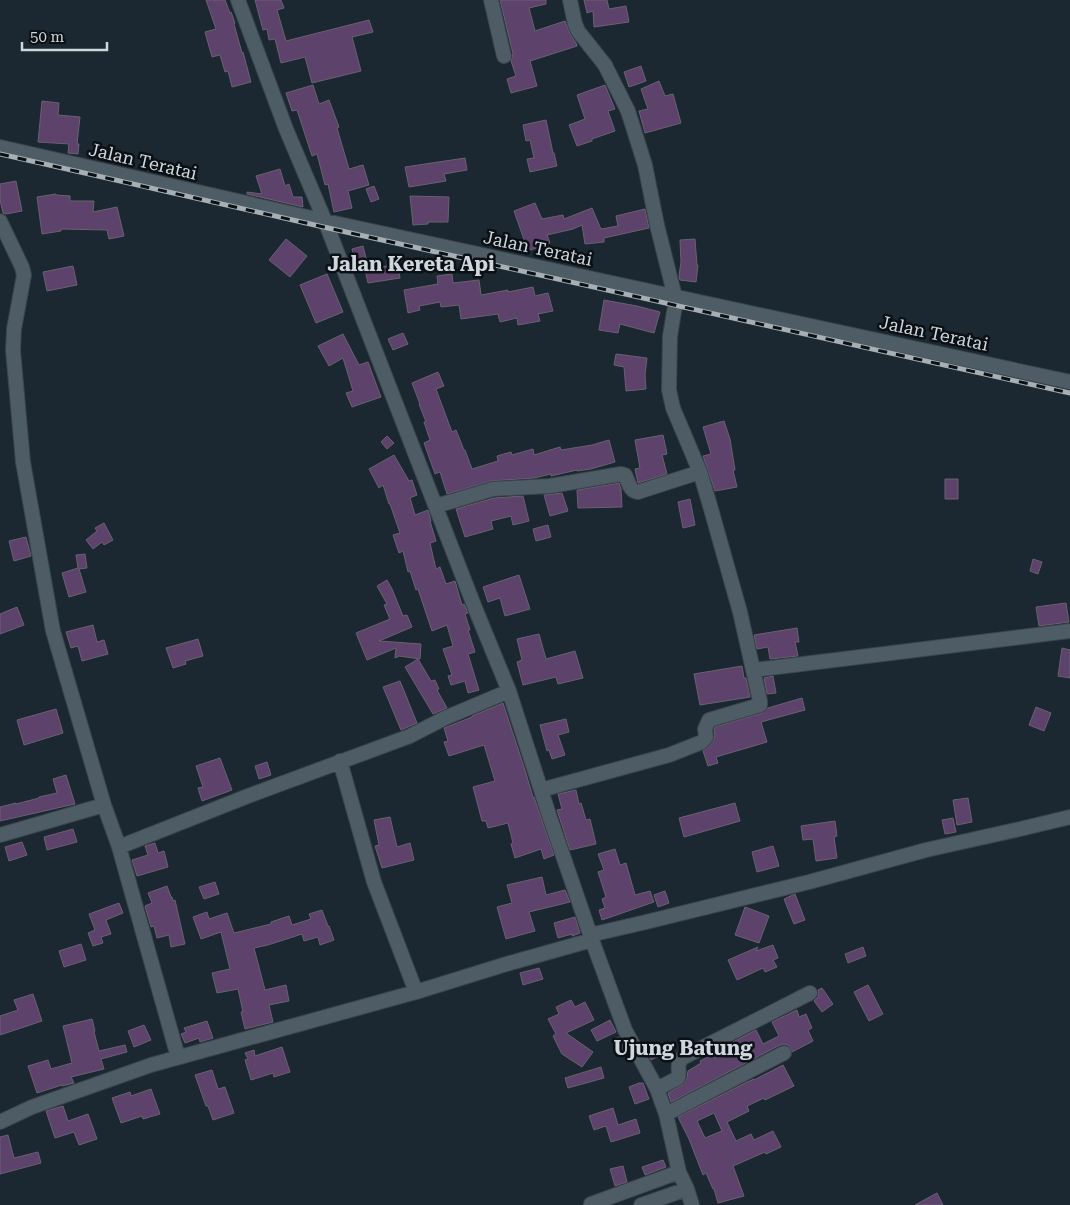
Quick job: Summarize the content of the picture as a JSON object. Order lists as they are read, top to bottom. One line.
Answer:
{"streets":{"street":["Jalan Teratai"]},"districts":["Jalan Kereta Api","Ujung Batung"],"scale_bar":"50 m"}
